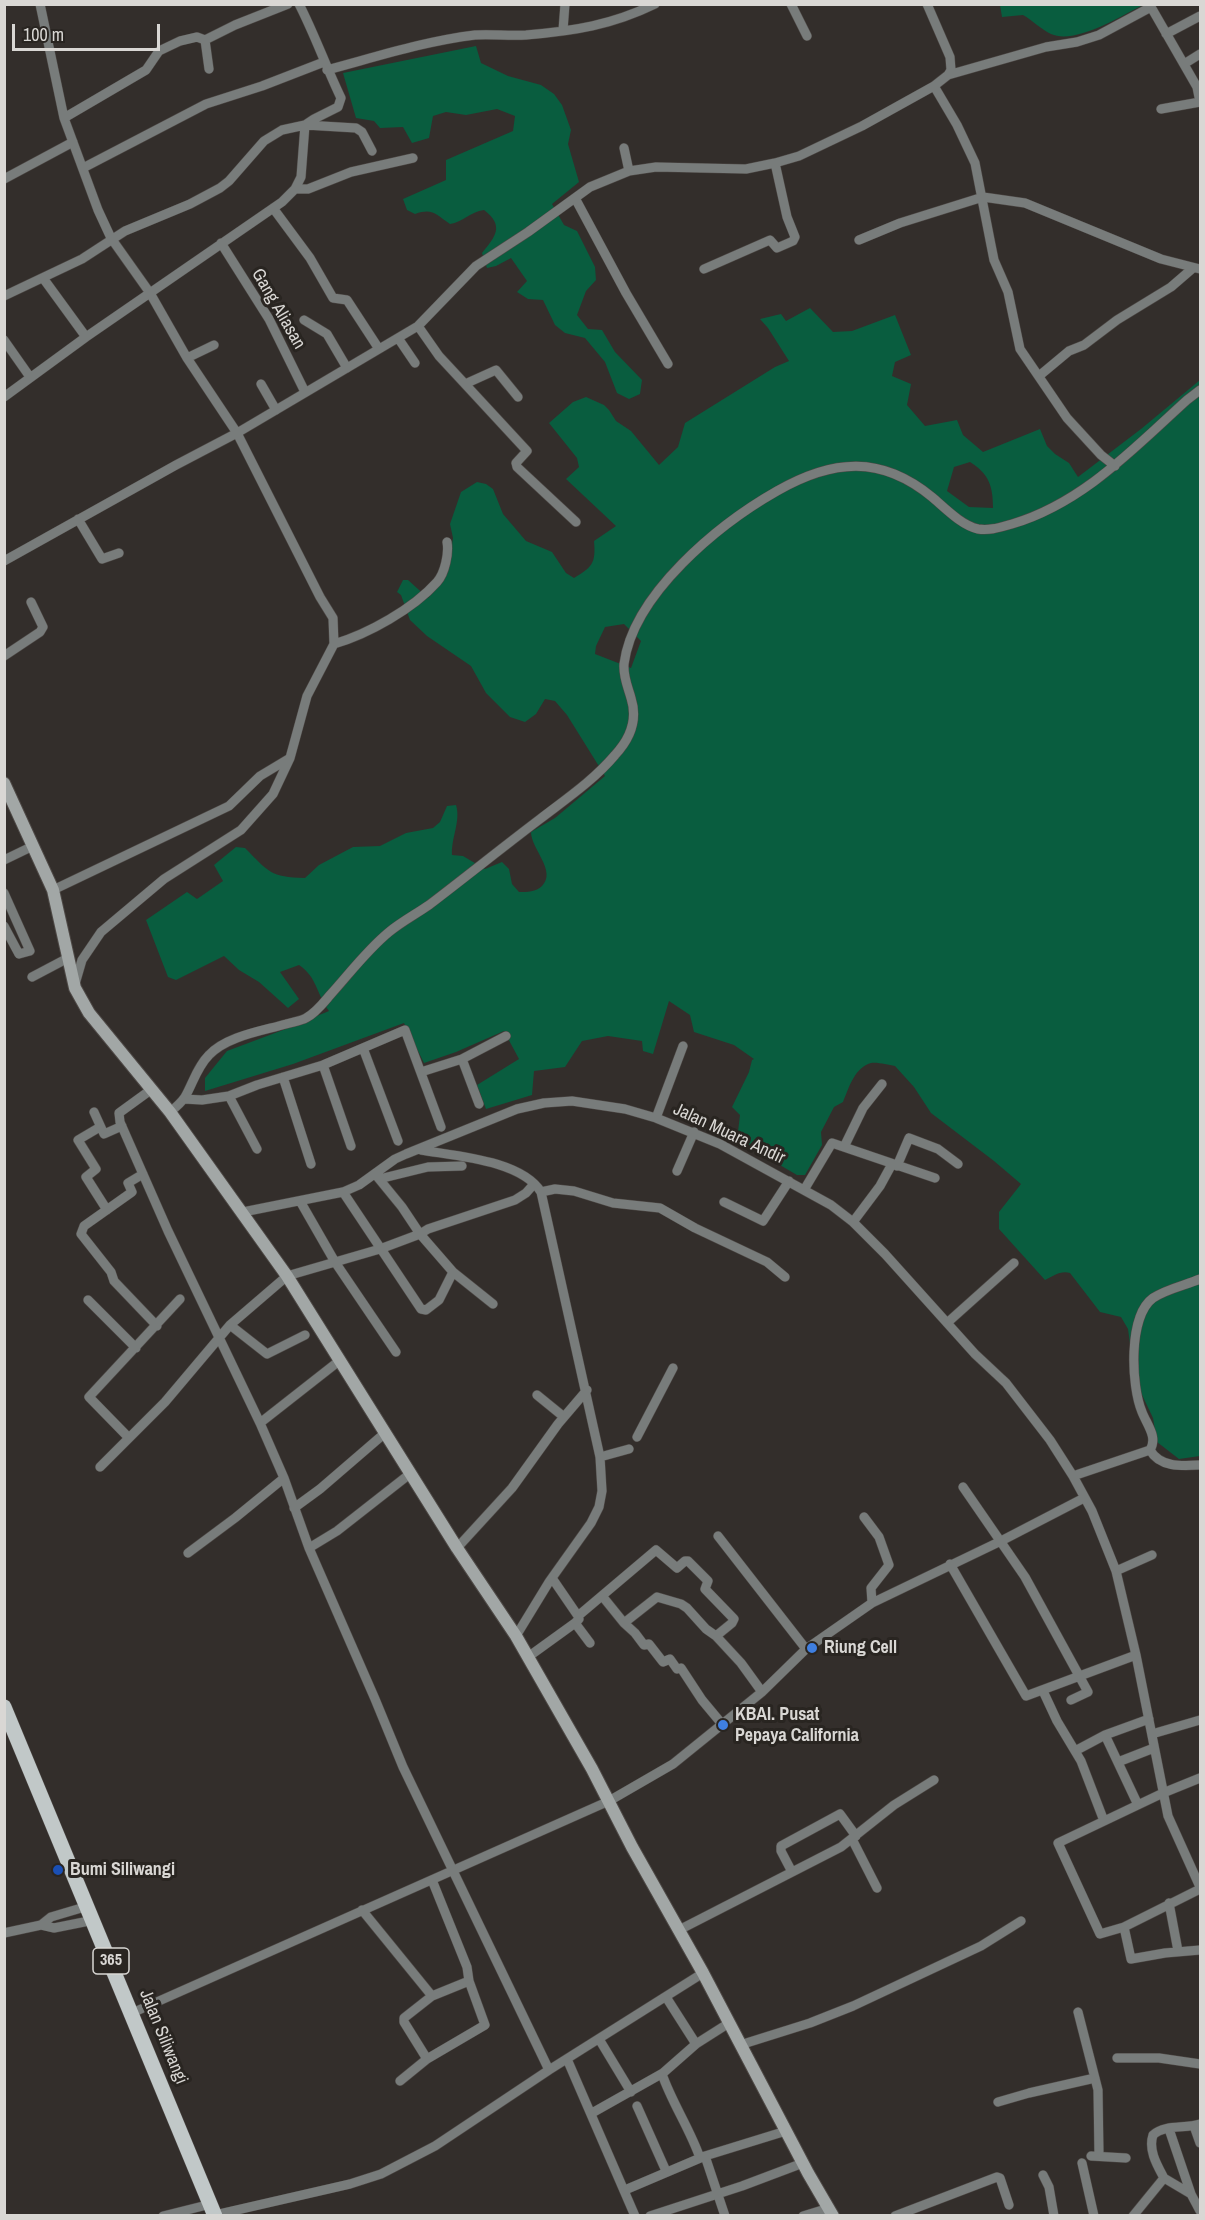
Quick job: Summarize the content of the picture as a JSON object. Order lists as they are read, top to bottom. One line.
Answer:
{"streets":{"main road":["365","Jalan Siliwangi"],"street":["Gang Aliasan","Jalan Muara Andir"]},"places":["Riung Cell","KBAI. Pusat Pepaya California","Bumi Siliwangi"],"scale_bar":"100 m"}
